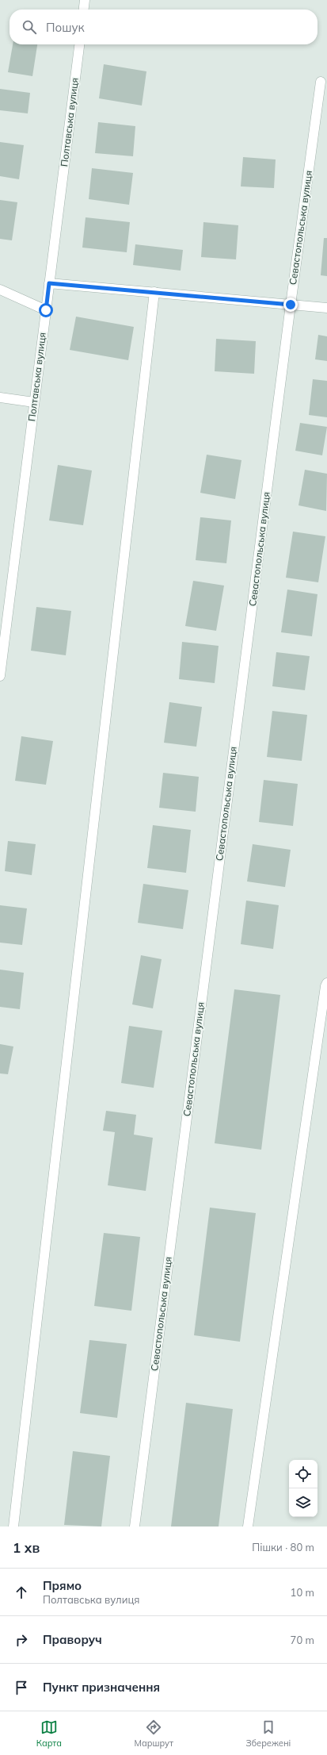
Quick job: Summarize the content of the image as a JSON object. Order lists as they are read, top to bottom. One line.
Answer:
{"streets":{"street":["Полтавська вулиця","Севастопольська вулиця"]},"page":{"search":"Пошук","heading":["1 хв","Пішки · 80 m"],"list":[["Прямо","Полтавська вулиця","10 m"],["Праворуч","70 m"],"Пункт призначення"],"nav":["Карта","Маршрут","Збережені"]}}
